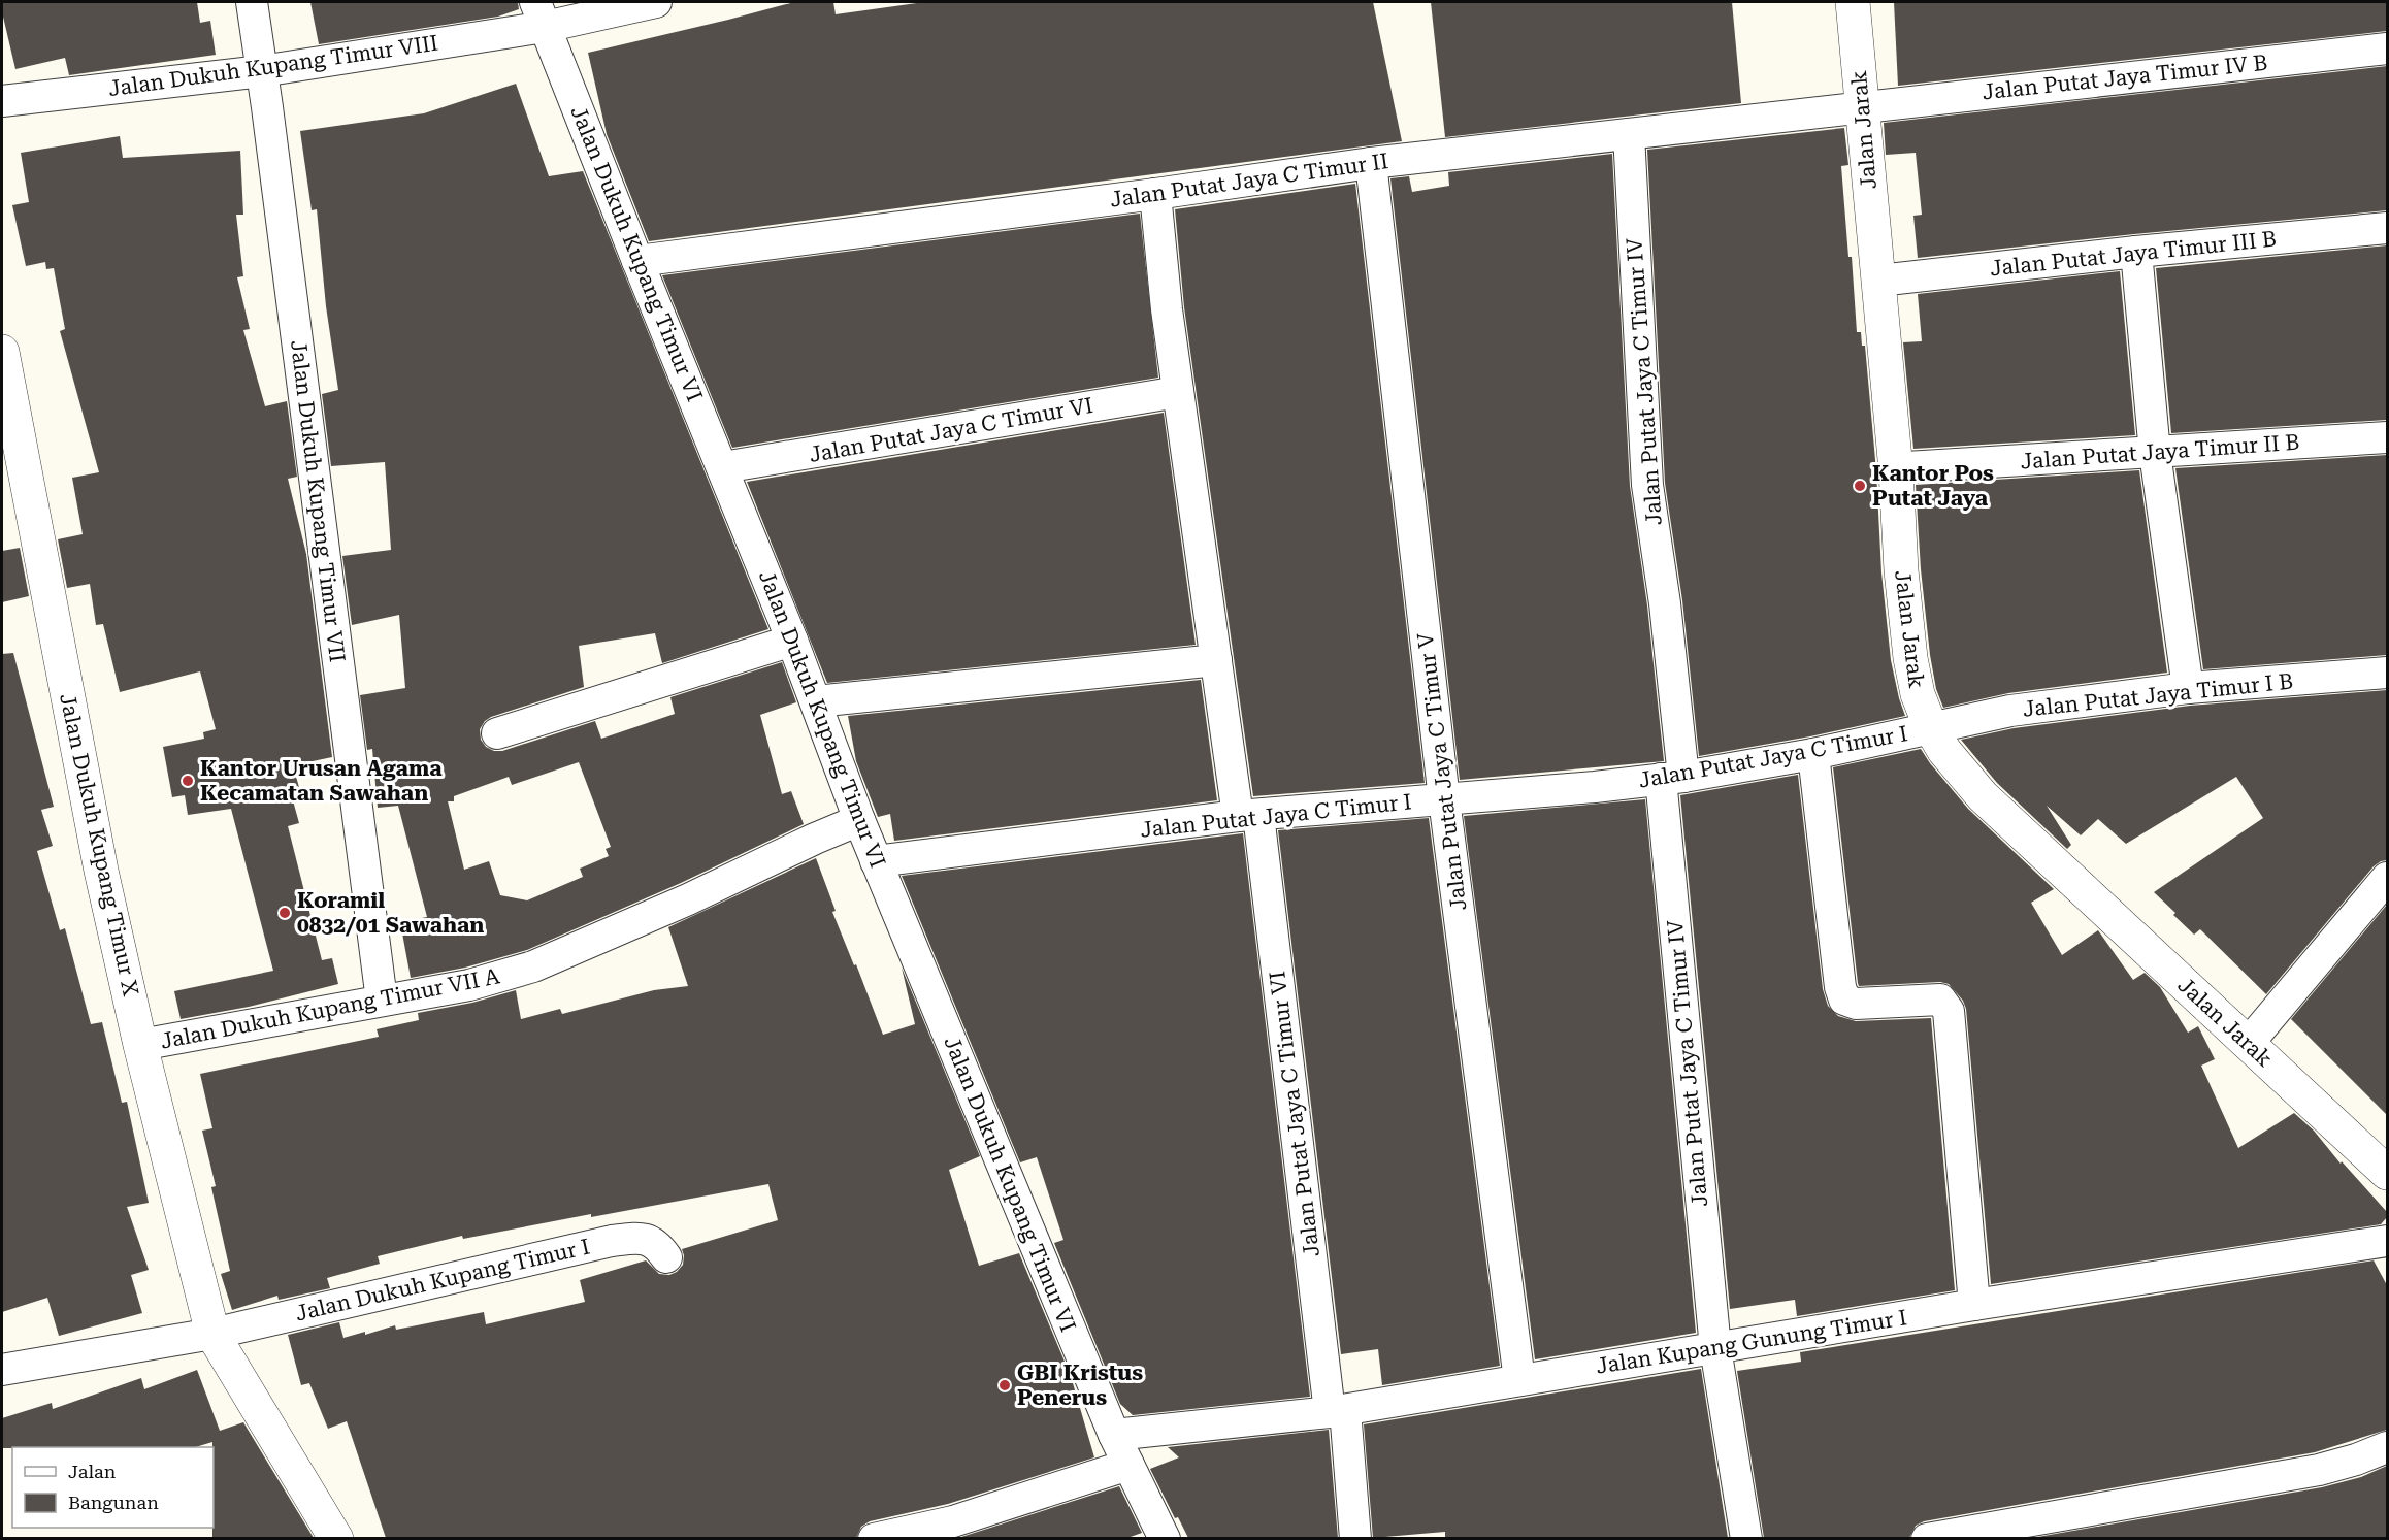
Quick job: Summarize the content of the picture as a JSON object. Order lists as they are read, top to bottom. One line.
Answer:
{"streets":{"street":["Jalan Dukuh Kupang Timur VIII","Jalan Putat Jaya Timur IV B","Jalan Jarak","Jalan Putat Jaya C Timur II","Jalan Dukuh Kupang Timur VI","Jalan Putat Jaya Timur III B","Jalan Putat Jaya C Timur IV","Jalan Putat Jaya C Timur VI","Jalan Putat Jaya Timur II B","Jalan Dukuh Kupang Timur VII","Jalan Putat Jaya Timur I B","Jalan Putat Jaya C Timur I","Jalan Putat Jaya C Timur V","Jalan Dukuh Kupang Timur X","Jalan Dukuh Kupang Timur VII A","Jalan Dukuh Kupang Timur I","Jalan Kupang Gunung Timur I"]},"crossings":[["Jalan Dukuh Kupang Timur VIII","Jalan Dukuh Kupang Timur VI"],["Jalan Dukuh Kupang Timur VIII","Jalan Dukuh Kupang Timur VII"],["Jalan Putat Jaya Timur IV B","Jalan Jarak"],["Jalan Putat Jaya Timur IV B","Jalan Putat Jaya C Timur II"],["Jalan Jarak","Jalan Putat Jaya C Timur II"],["Jalan Jarak","Jalan Putat Jaya Timur III B"],["Jalan Jarak","Jalan Putat Jaya Timur II B"],["Jalan Jarak","Jalan Putat Jaya Timur I B"],["Jalan Jarak","Jalan Putat Jaya C Timur I"],["Jalan Putat Jaya C Timur II","Jalan Dukuh Kupang Timur VI"],["Jalan Putat Jaya C Timur II","Jalan Putat Jaya C Timur IV"],["Jalan Putat Jaya C Timur II","Jalan Putat Jaya C Timur VI"],["Jalan Putat Jaya C Timur II","Jalan Putat Jaya C Timur V"],["Jalan Dukuh Kupang Timur VI","Jalan Putat Jaya C Timur VI"],["Jalan Dukuh Kupang Timur VI","Jalan Putat Jaya C Timur I"],["Jalan Dukuh Kupang Timur VI","Jalan Dukuh Kupang Timur VII A"],["Jalan Dukuh Kupang Timur VI","Jalan Kupang Gunung Timur I"],["Jalan Putat Jaya C Timur IV","Jalan Putat Jaya C Timur I"],["Jalan Putat Jaya C Timur IV","Jalan Kupang Gunung Timur I"],["Jalan Putat Jaya C Timur VI","Jalan Putat Jaya C Timur I"],["Jalan Putat Jaya C Timur VI","Jalan Kupang Gunung Timur I"],["Jalan Dukuh Kupang Timur VII","Jalan Dukuh Kupang Timur VII A"],["Jalan Putat Jaya Timur I B","Jalan Putat Jaya C Timur I"],["Jalan Putat Jaya C Timur I","Jalan Putat Jaya C Timur V"],["Jalan Putat Jaya C Timur V","Jalan Kupang Gunung Timur I"],["Jalan Dukuh Kupang Timur X","Jalan Dukuh Kupang Timur VII A"],["Jalan Dukuh Kupang Timur X","Jalan Dukuh Kupang Timur I"]],"places":["Kantor Pos Putat Jaya","Kantor Urusan Agama Kecamatan Sawahan","Koramil 0832/01 Sawahan","GBI Kristus Penerus"],"legend":["Jalan","Bangunan"]}
